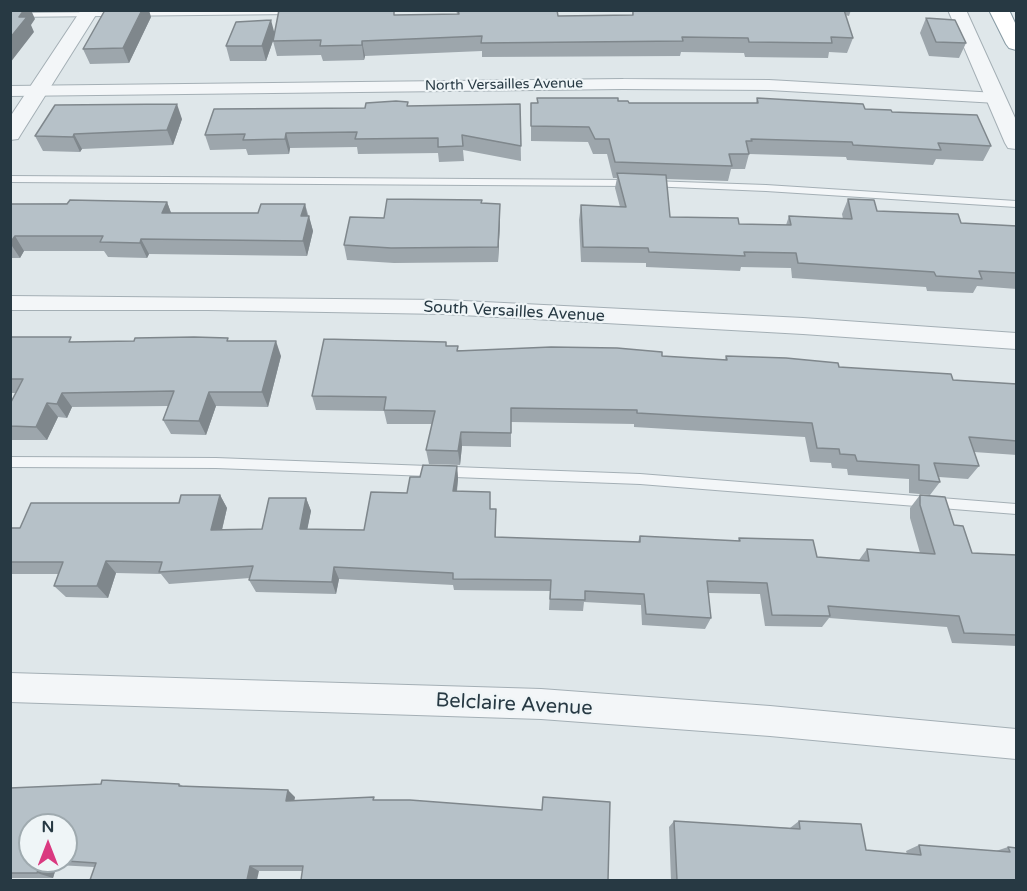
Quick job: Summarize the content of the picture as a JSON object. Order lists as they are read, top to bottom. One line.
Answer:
{"streets":{"street":["North Versailles Avenue","South Versailles Avenue","Belclaire Avenue"]},"north":"top"}
